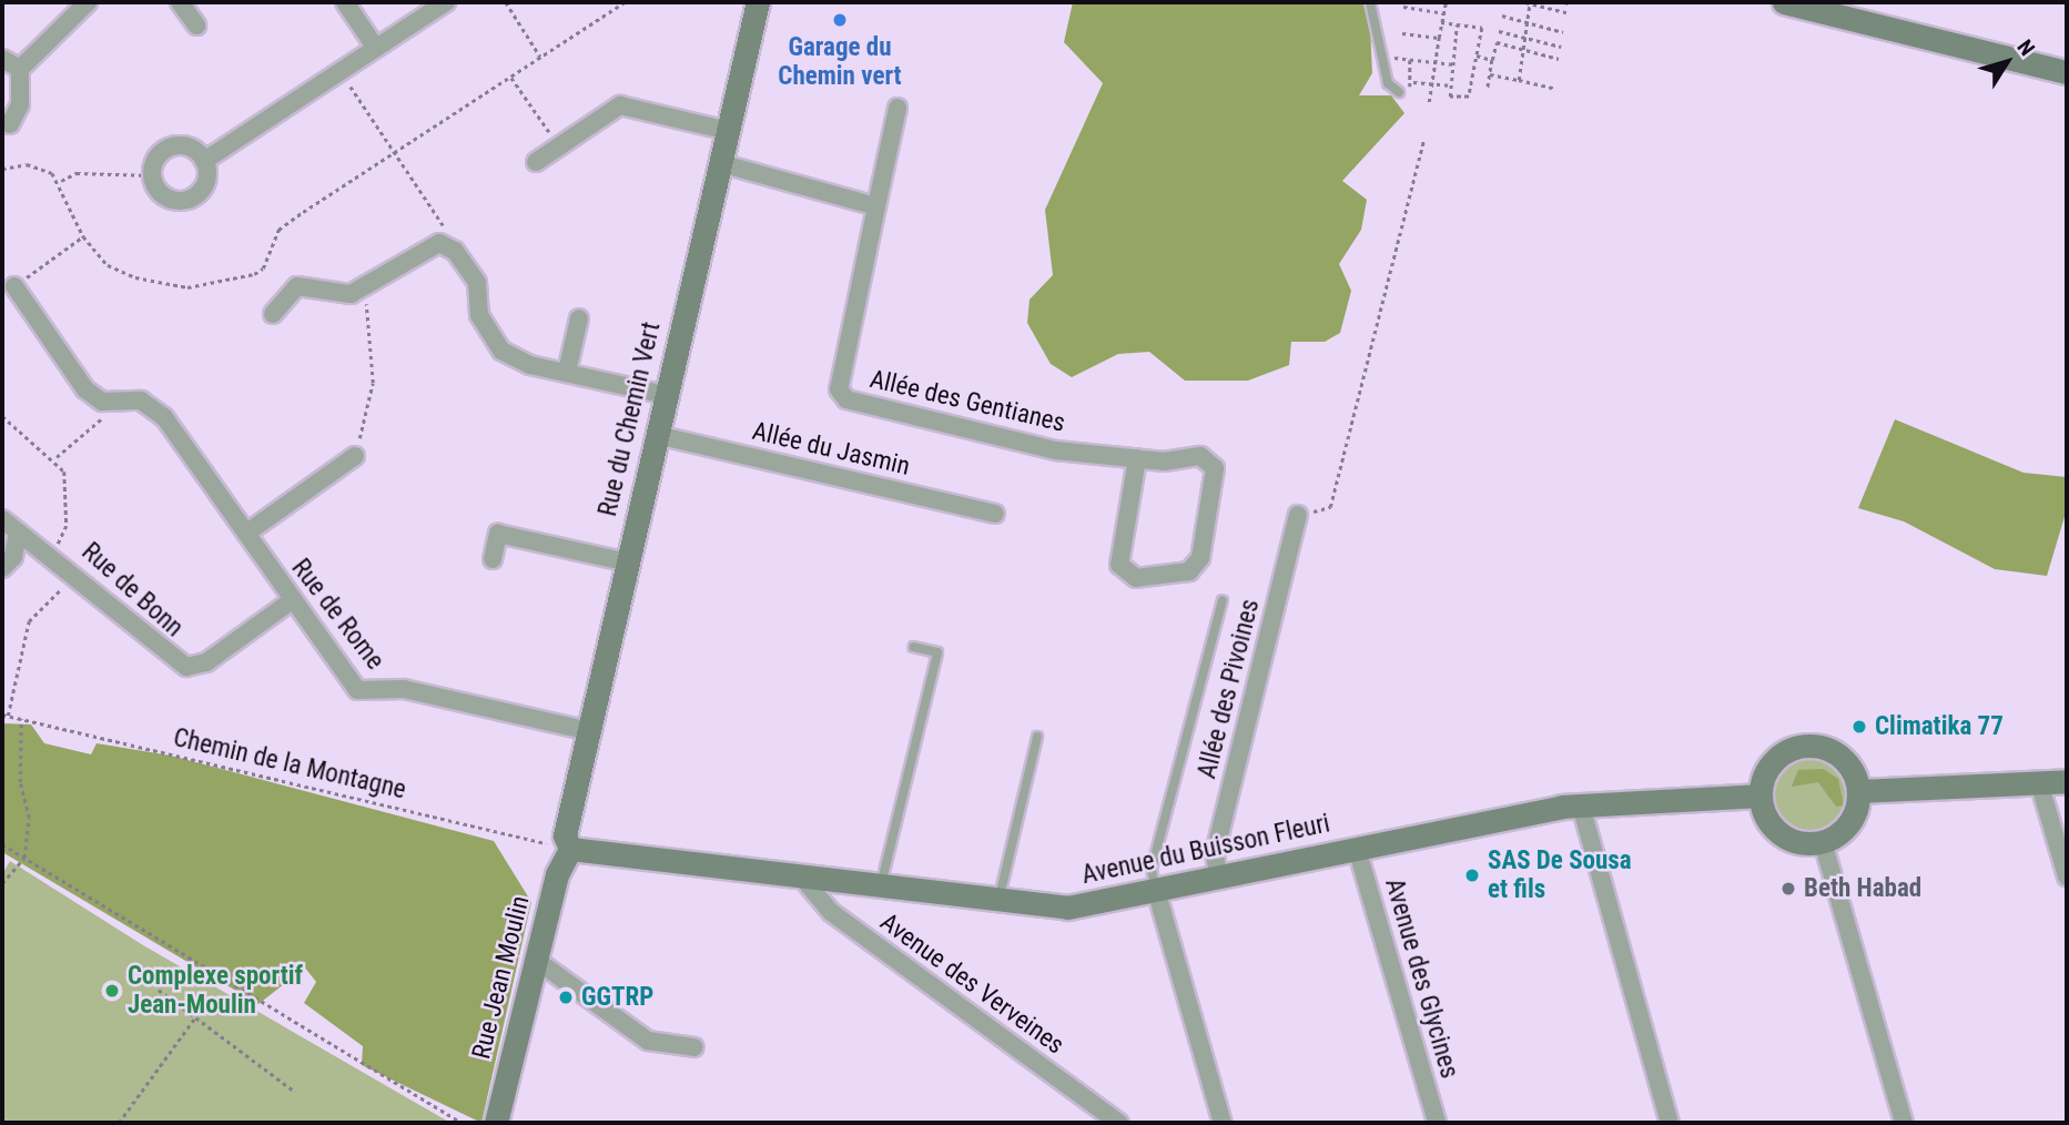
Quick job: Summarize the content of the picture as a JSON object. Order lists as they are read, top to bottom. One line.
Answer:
{"streets":{"street":["Allée des Gentianes","Rue du Chemin Vert","Allée du Jasmin","Rue de Bonn","Rue de Rome","Allée des Pivoines","Avenue du Buisson Fleuri","Rue Jean Moulin","Avenue des Glycines","Avenue des Verveines"],"path":["Chemin de la Montagne"]},"crossings":[["Rue du Chemin Vert","Allée du Jasmin"],["Rue du Chemin Vert","Rue de Rome"],["Rue du Chemin Vert","Chemin de la Montagne"],["Rue du Chemin Vert","Avenue du Buisson Fleuri"],["Rue du Chemin Vert","Rue Jean Moulin"],["Rue de Bonn","Rue de Rome"],["Allée des Pivoines","Avenue du Buisson Fleuri"],["Chemin de la Montagne","Avenue du Buisson Fleuri"],["Chemin de la Montagne","Rue Jean Moulin"],["Avenue du Buisson Fleuri","Rue Jean Moulin"],["Avenue du Buisson Fleuri","Avenue des Glycines"],["Avenue du Buisson Fleuri","Avenue des Verveines"]],"places":["Garage du Chemin vert","Climatika 77","SAS De Sousa et fils","Beth Habad","Complexe sportif Jean-Moulin","GGTRP"],"north":"top right"}
